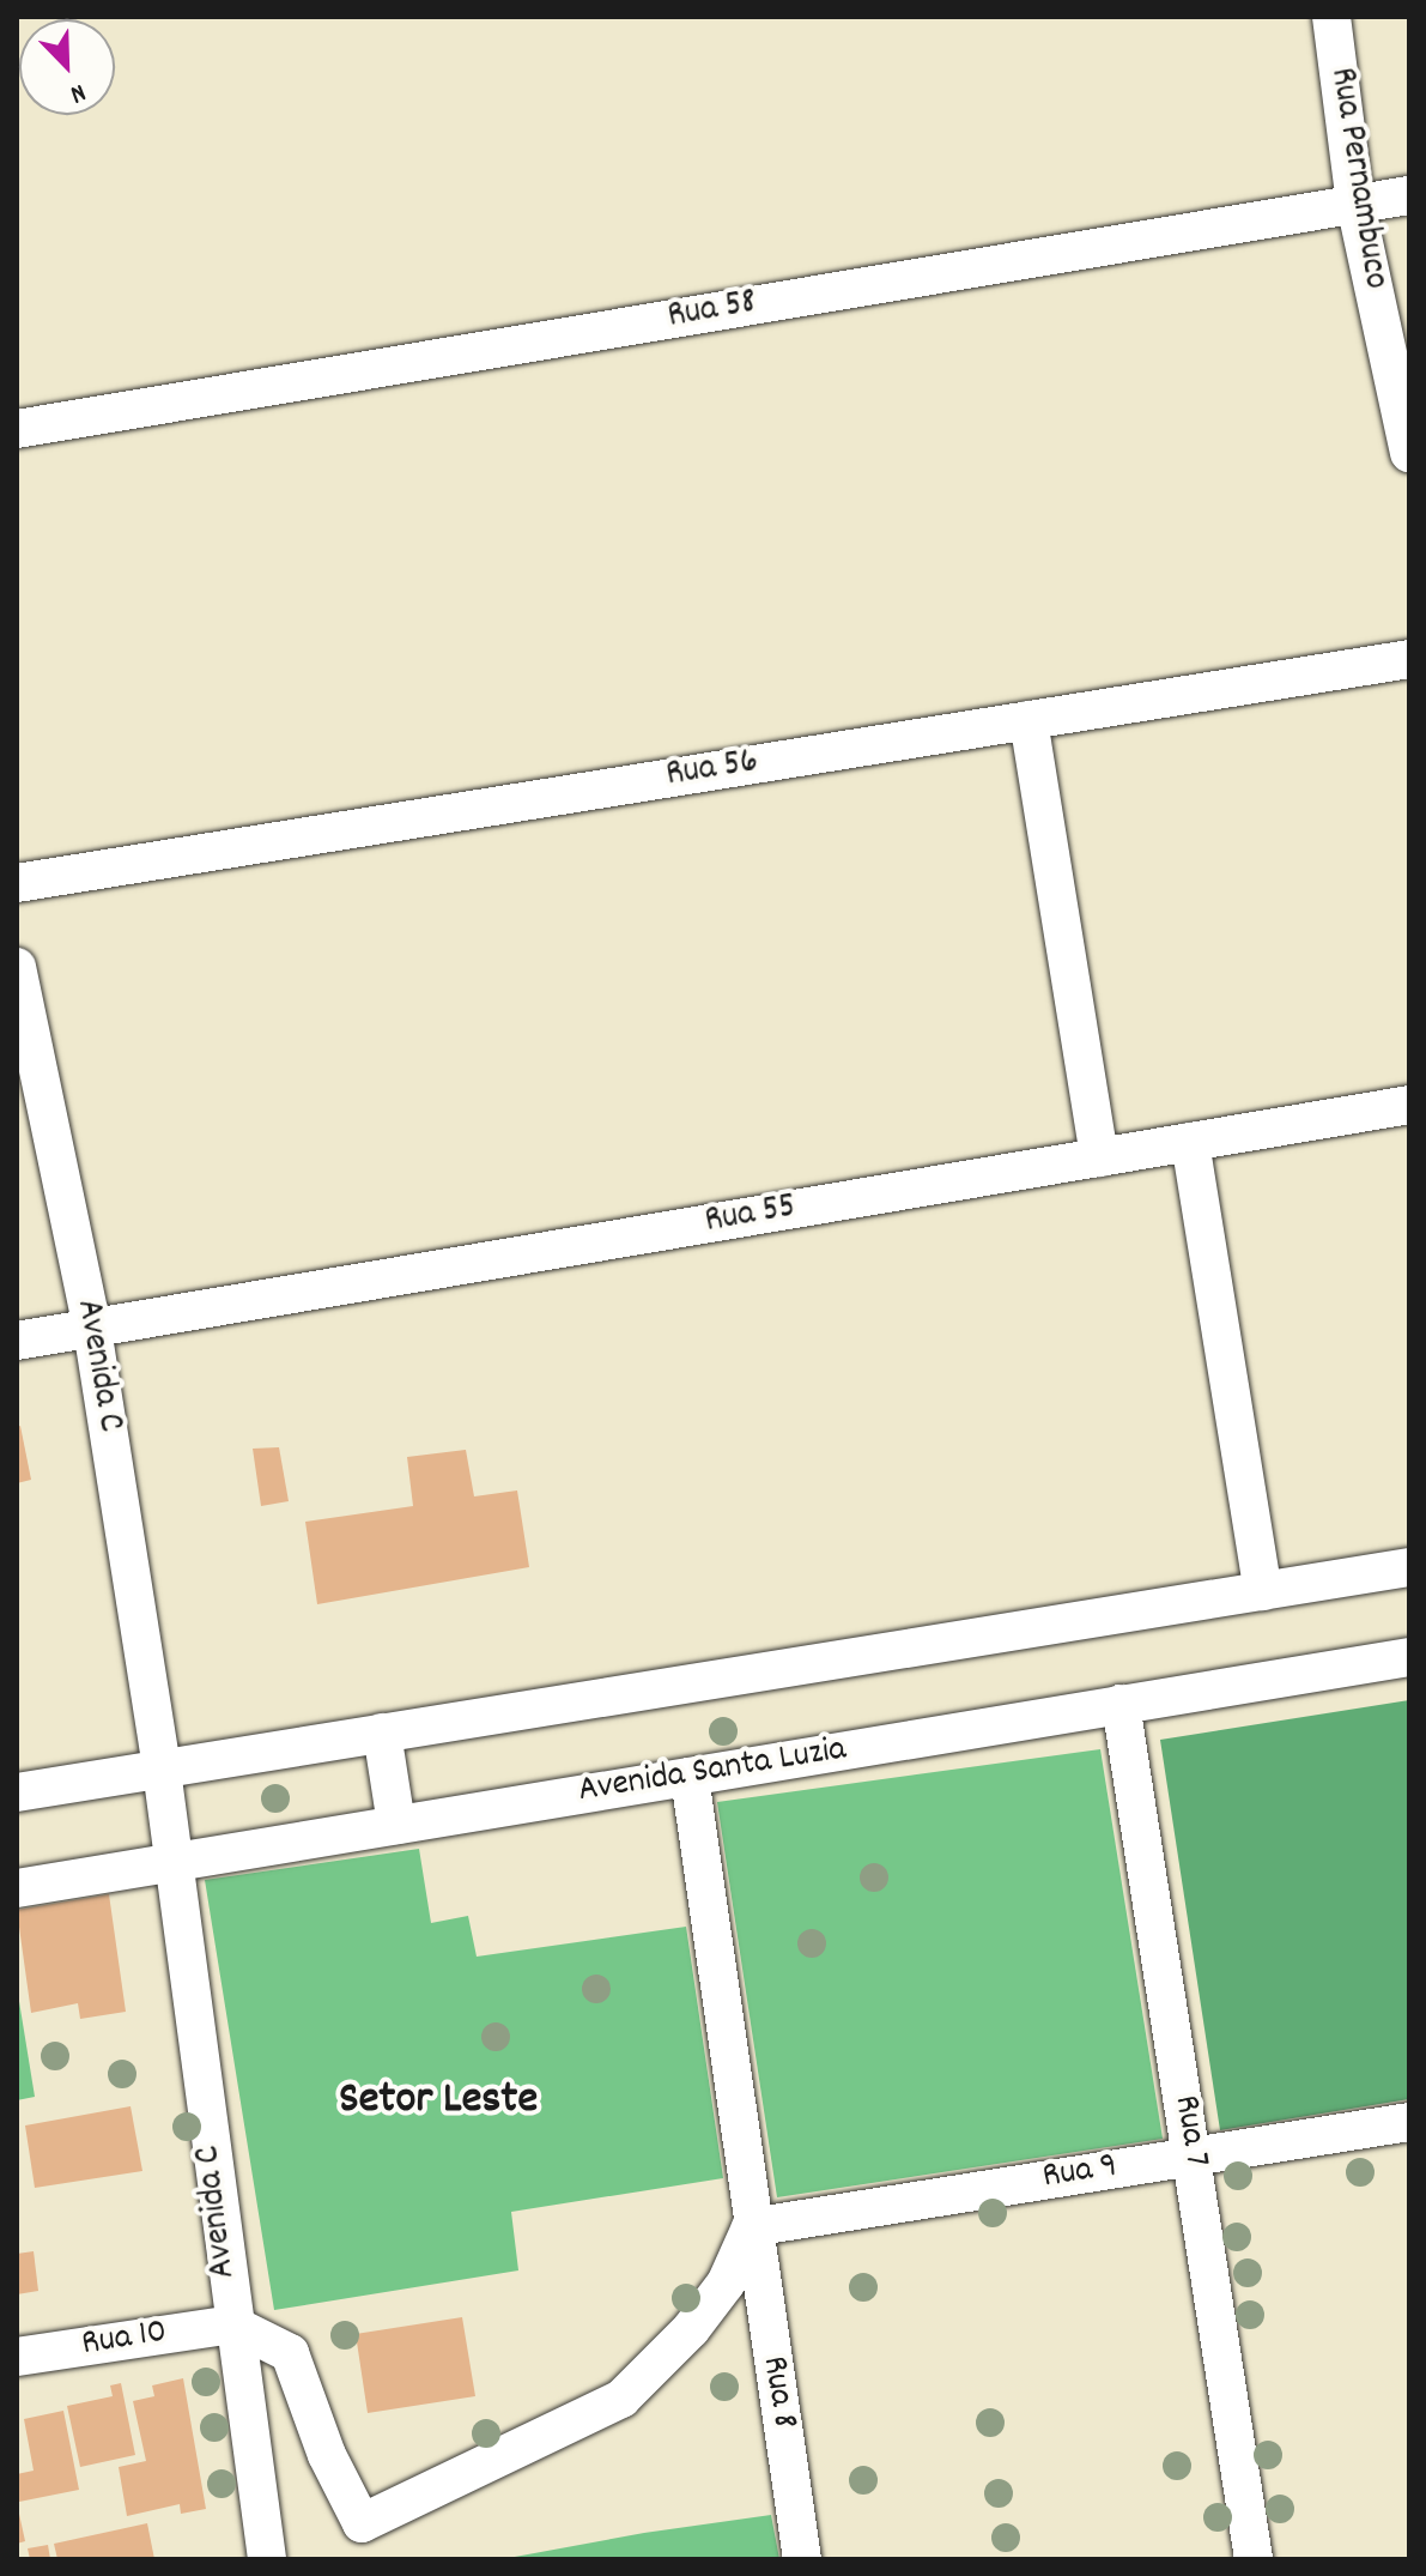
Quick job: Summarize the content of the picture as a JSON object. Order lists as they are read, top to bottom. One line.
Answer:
{"streets":{"street":["Rua Pernambuco","Rua 58","Rua 56","Rua 55","Avenida C","Avenida Santa Luzia","Rua 7","Rua 9","Rua 10","Rua 8"]},"crossings":[["Rua Pernambuco","Rua 58"],["Rua 55","Avenida C"],["Avenida C","Avenida Santa Luzia"],["Avenida C","Rua 10"],["Avenida Santa Luzia","Rua 7"],["Avenida Santa Luzia","Rua 8"],["Rua 7","Rua 9"],["Rua 9","Rua 8"]],"districts":["Setor Leste"],"north":"bottom right"}
